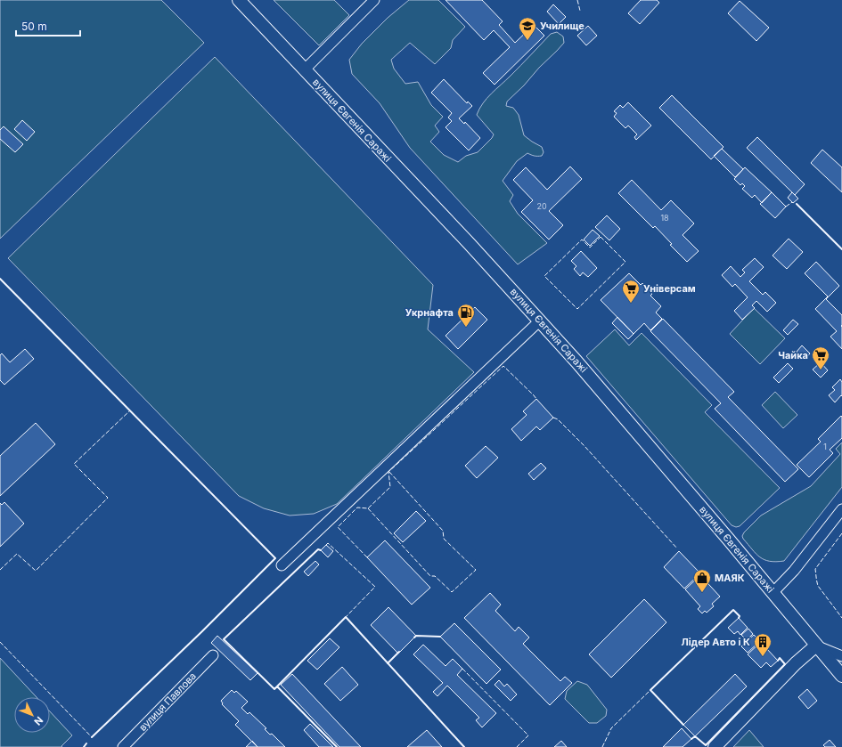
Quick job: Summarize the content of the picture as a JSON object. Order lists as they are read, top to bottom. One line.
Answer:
{"streets":{"main road":["вулиця Євгенія Саражі"],"street":["вулиця Павлова"]},"places":{"school or university":["Училище"],"supermarket":["Універсам","Чайка"],"fuel station":["Укрнафта"],"shop":["МАЯК"],"building":["Лідер Авто і К"]},"house_numbers":["20","18","1"],"scale_bar":"50 m","north":"bottom right"}
